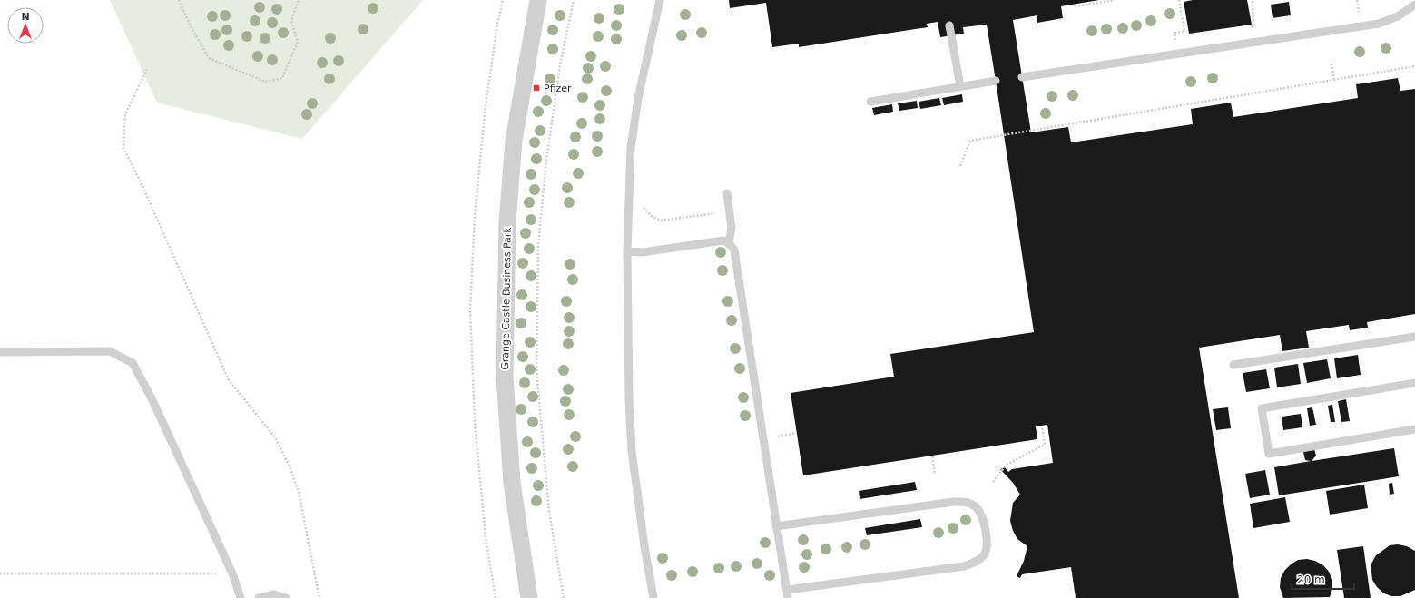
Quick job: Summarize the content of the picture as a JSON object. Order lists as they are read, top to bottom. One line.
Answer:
{"streets":{"street":["Grange Castle Business Park"]},"places":{"transit":["Pfizer"]},"scale_bar":"20 m","north":"top"}
